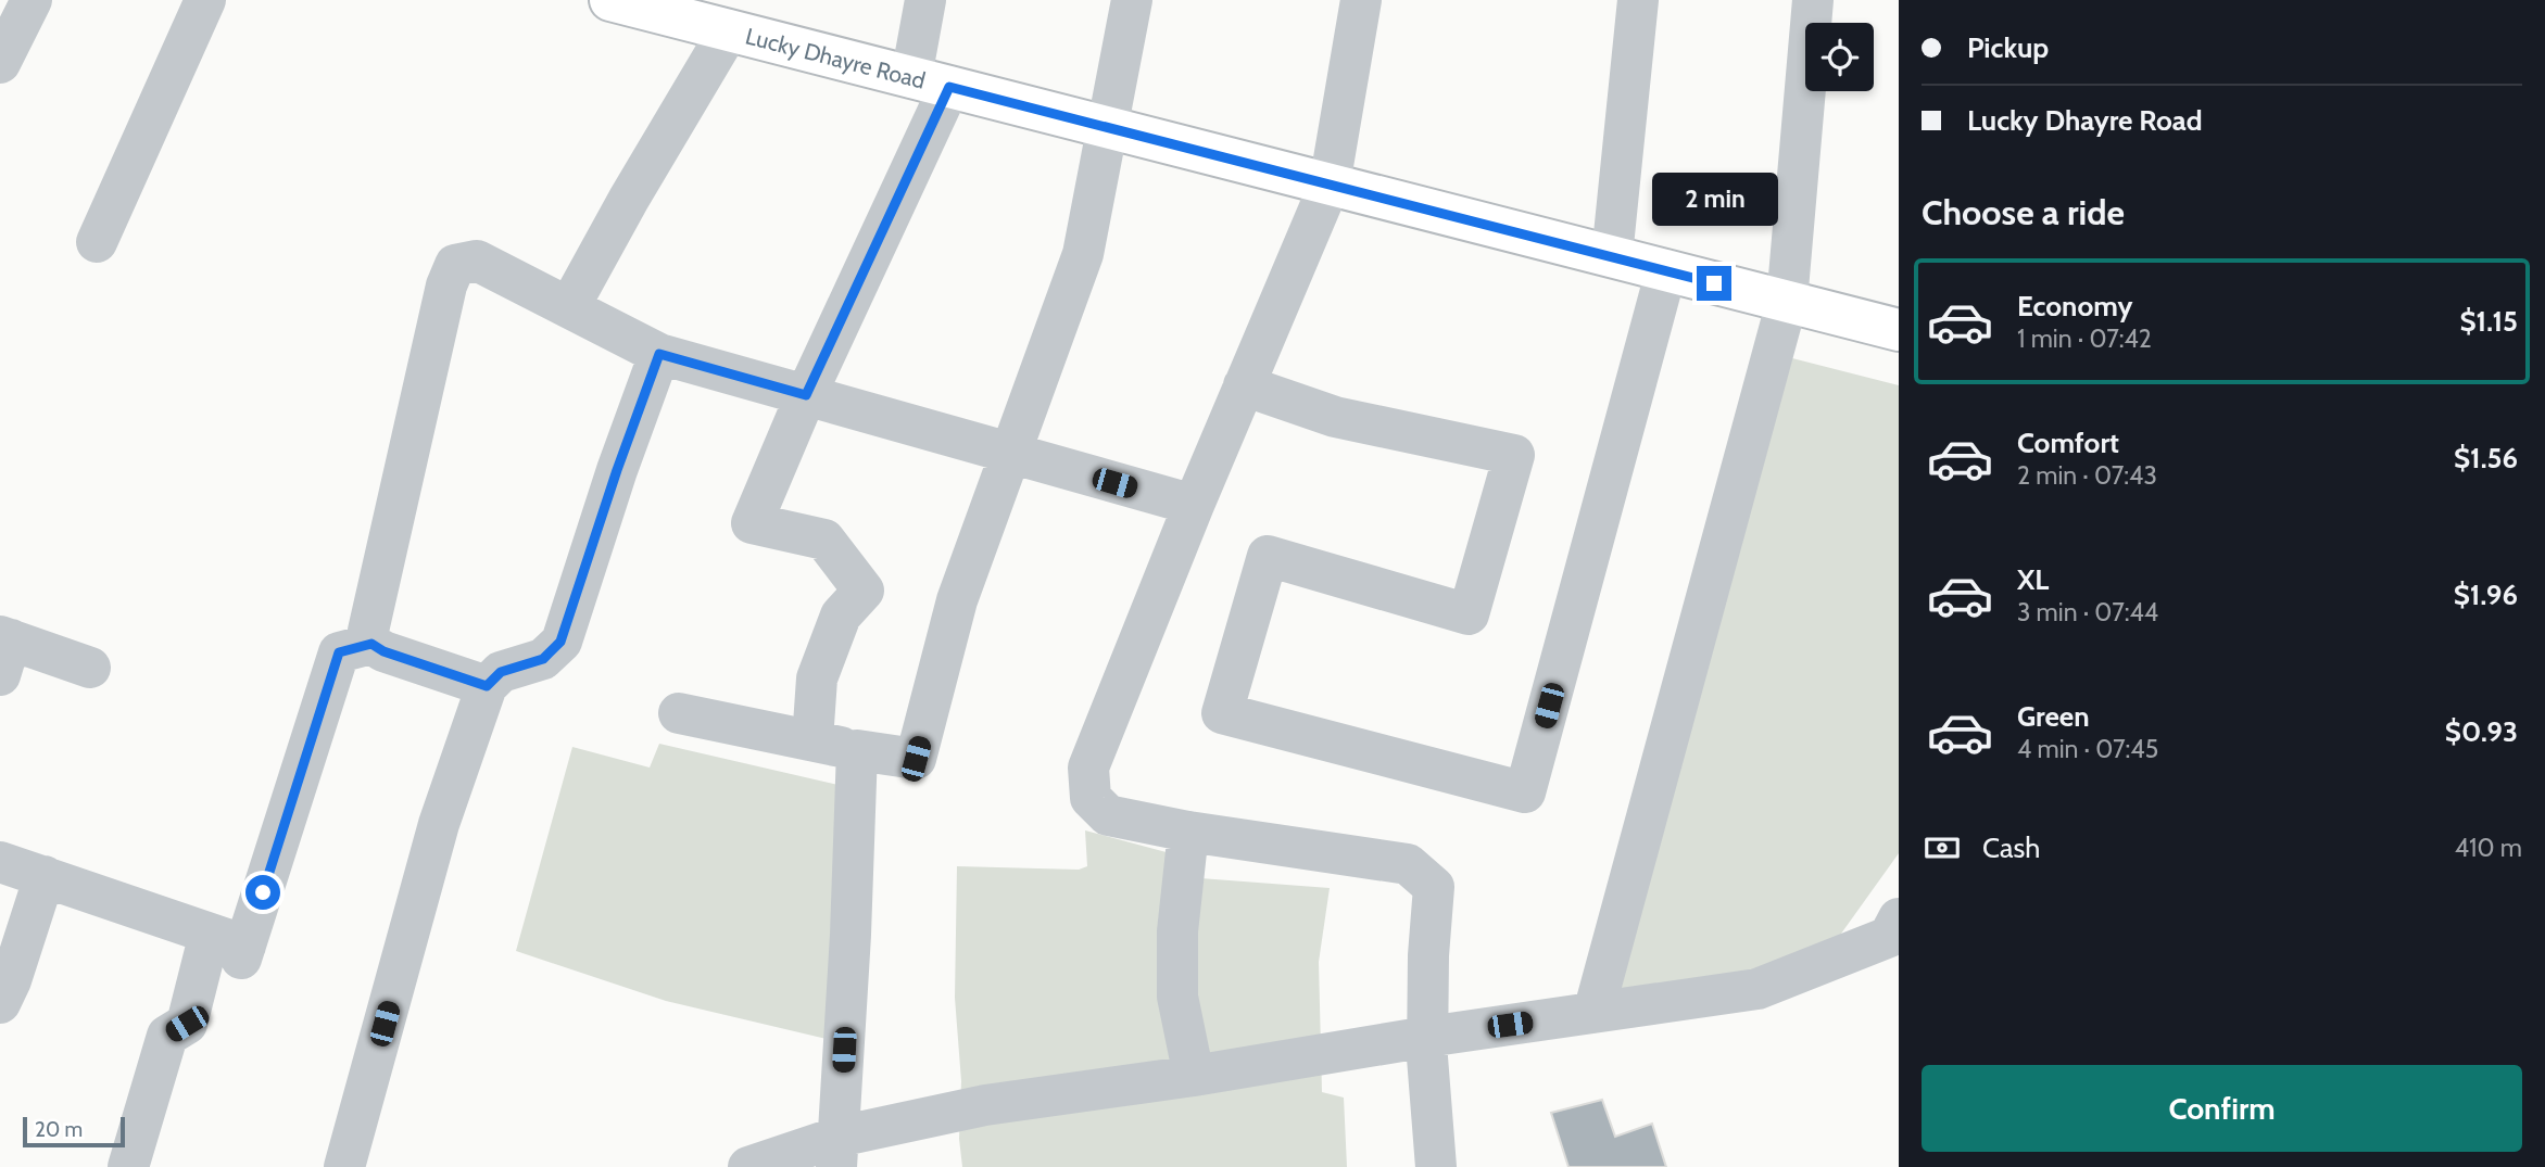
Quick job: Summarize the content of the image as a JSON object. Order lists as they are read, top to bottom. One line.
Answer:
{"streets":{"main road":["Lucky Dhayre Road"]},"scale_bar":"20 m","page":{"banner":["Pickup","Lucky Dhayre Road"],"heading":"Choose a ride","bubble":"2 min","list":[{"name":"Economy","note":"1 min · 07:42","value":"$1.15"},{"name":"Comfort","note":"2 min · 07:43","value":"$1.56"},{"name":"XL","note":"3 min · 07:44","value":"$1.96"},{"name":"Green","note":"4 min · 07:45","value":"$0.93"}],"pay":["Cash","410 m"],"buttons":"Confirm","scale":"20 m"}}
